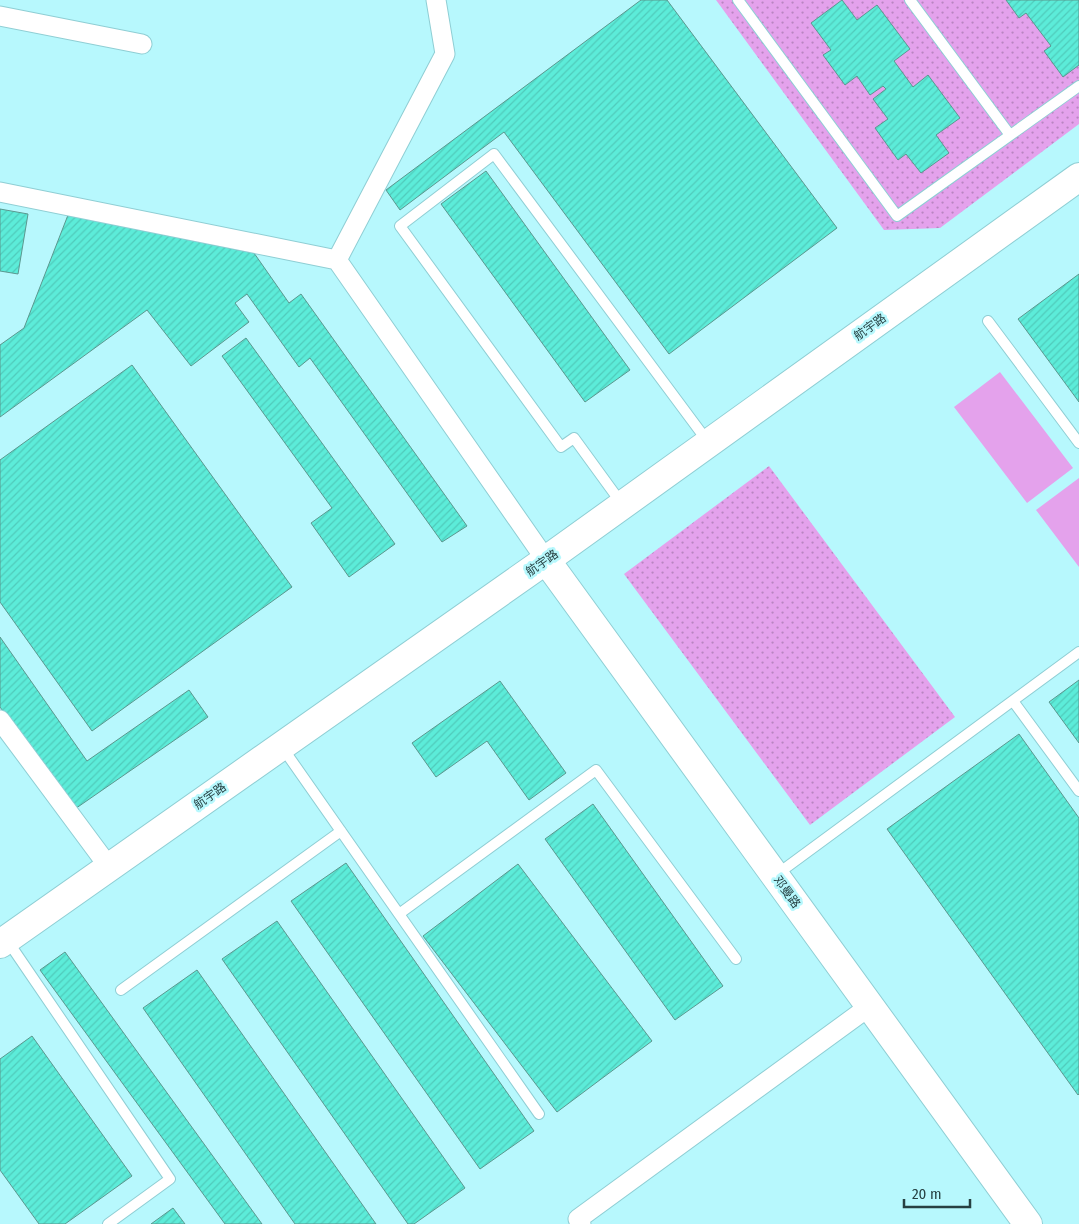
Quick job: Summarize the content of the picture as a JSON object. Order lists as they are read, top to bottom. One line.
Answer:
{"streets":{"street":["航宇路","邓曼路"]},"crossings":[["航宇路","邓曼路"]],"scale_bar":"20 m"}
